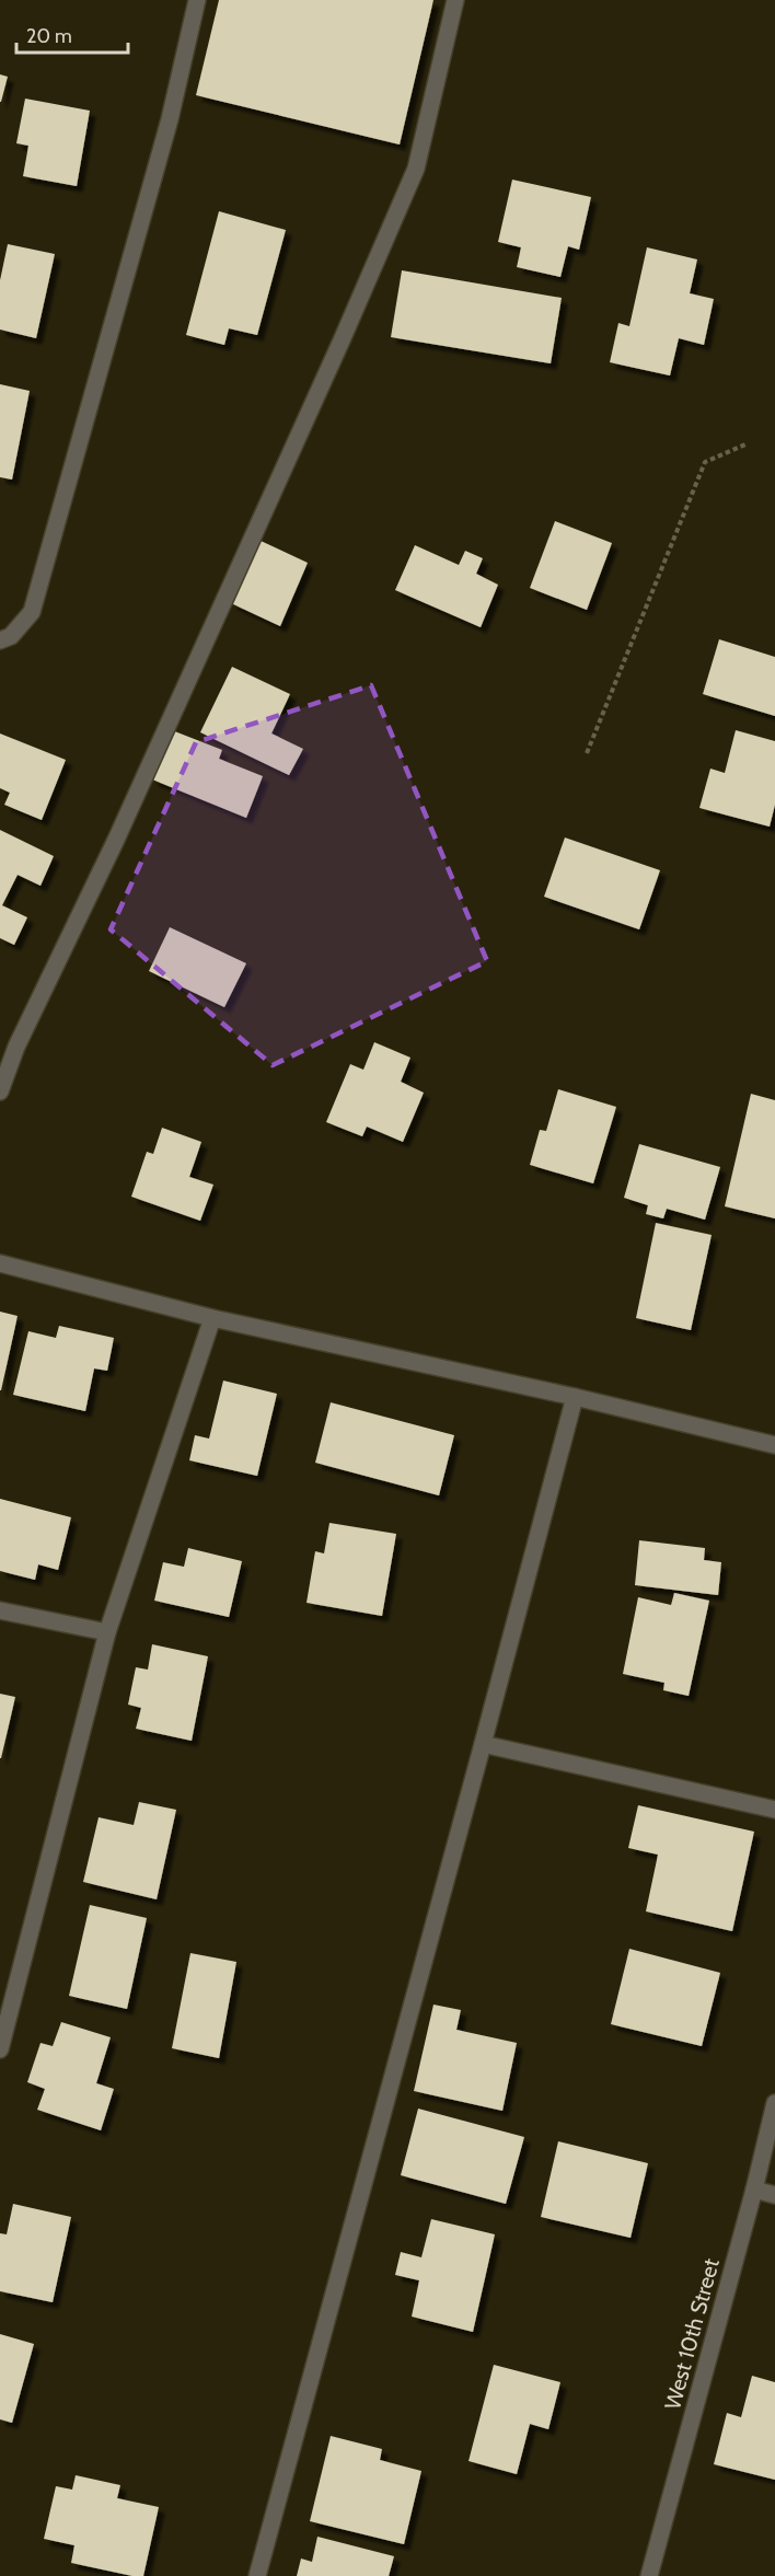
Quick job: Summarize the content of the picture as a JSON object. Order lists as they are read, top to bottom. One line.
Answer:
{"streets":{"street":["West 10th Street"]},"scale_bar":"20 m"}
